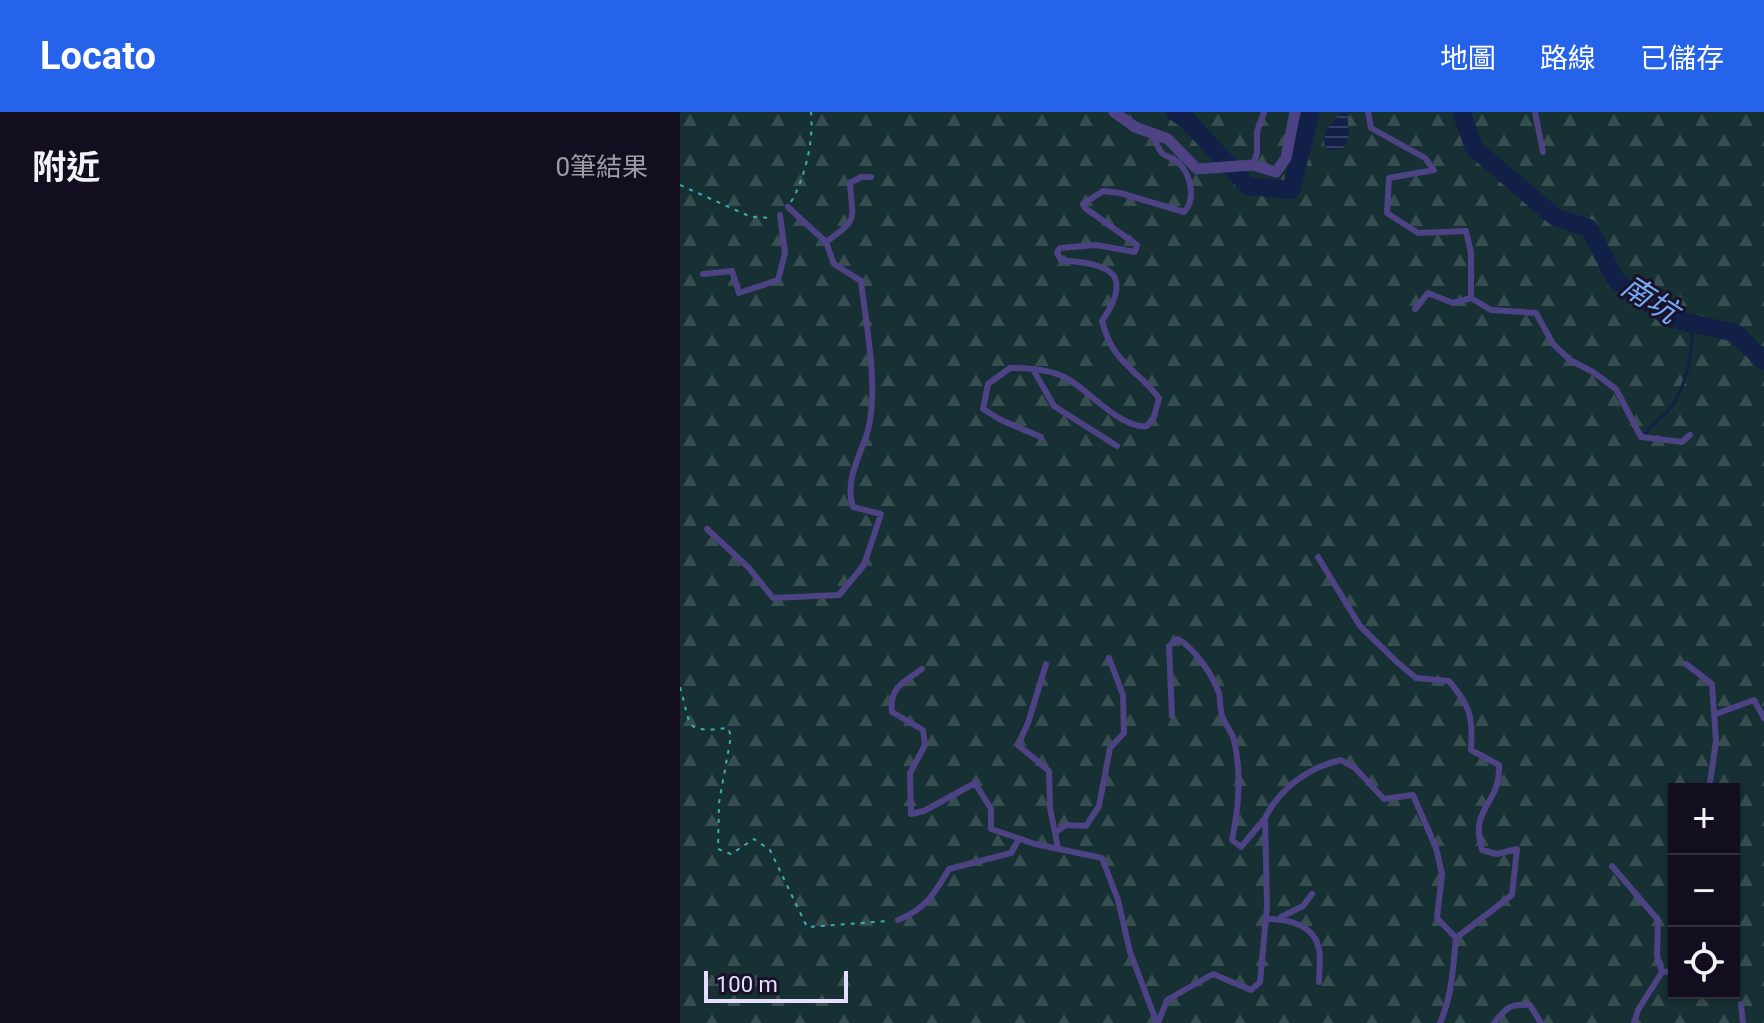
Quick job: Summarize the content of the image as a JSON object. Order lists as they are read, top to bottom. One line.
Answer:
{"water":["南坑"],"scale_bar":"100 m","page":{"header":"Locato","nav":["地圖","路線","已儲存"],"heading":["附近","0筆結果"],"map_buttons":["+","−"],"scale":"100 m"}}
